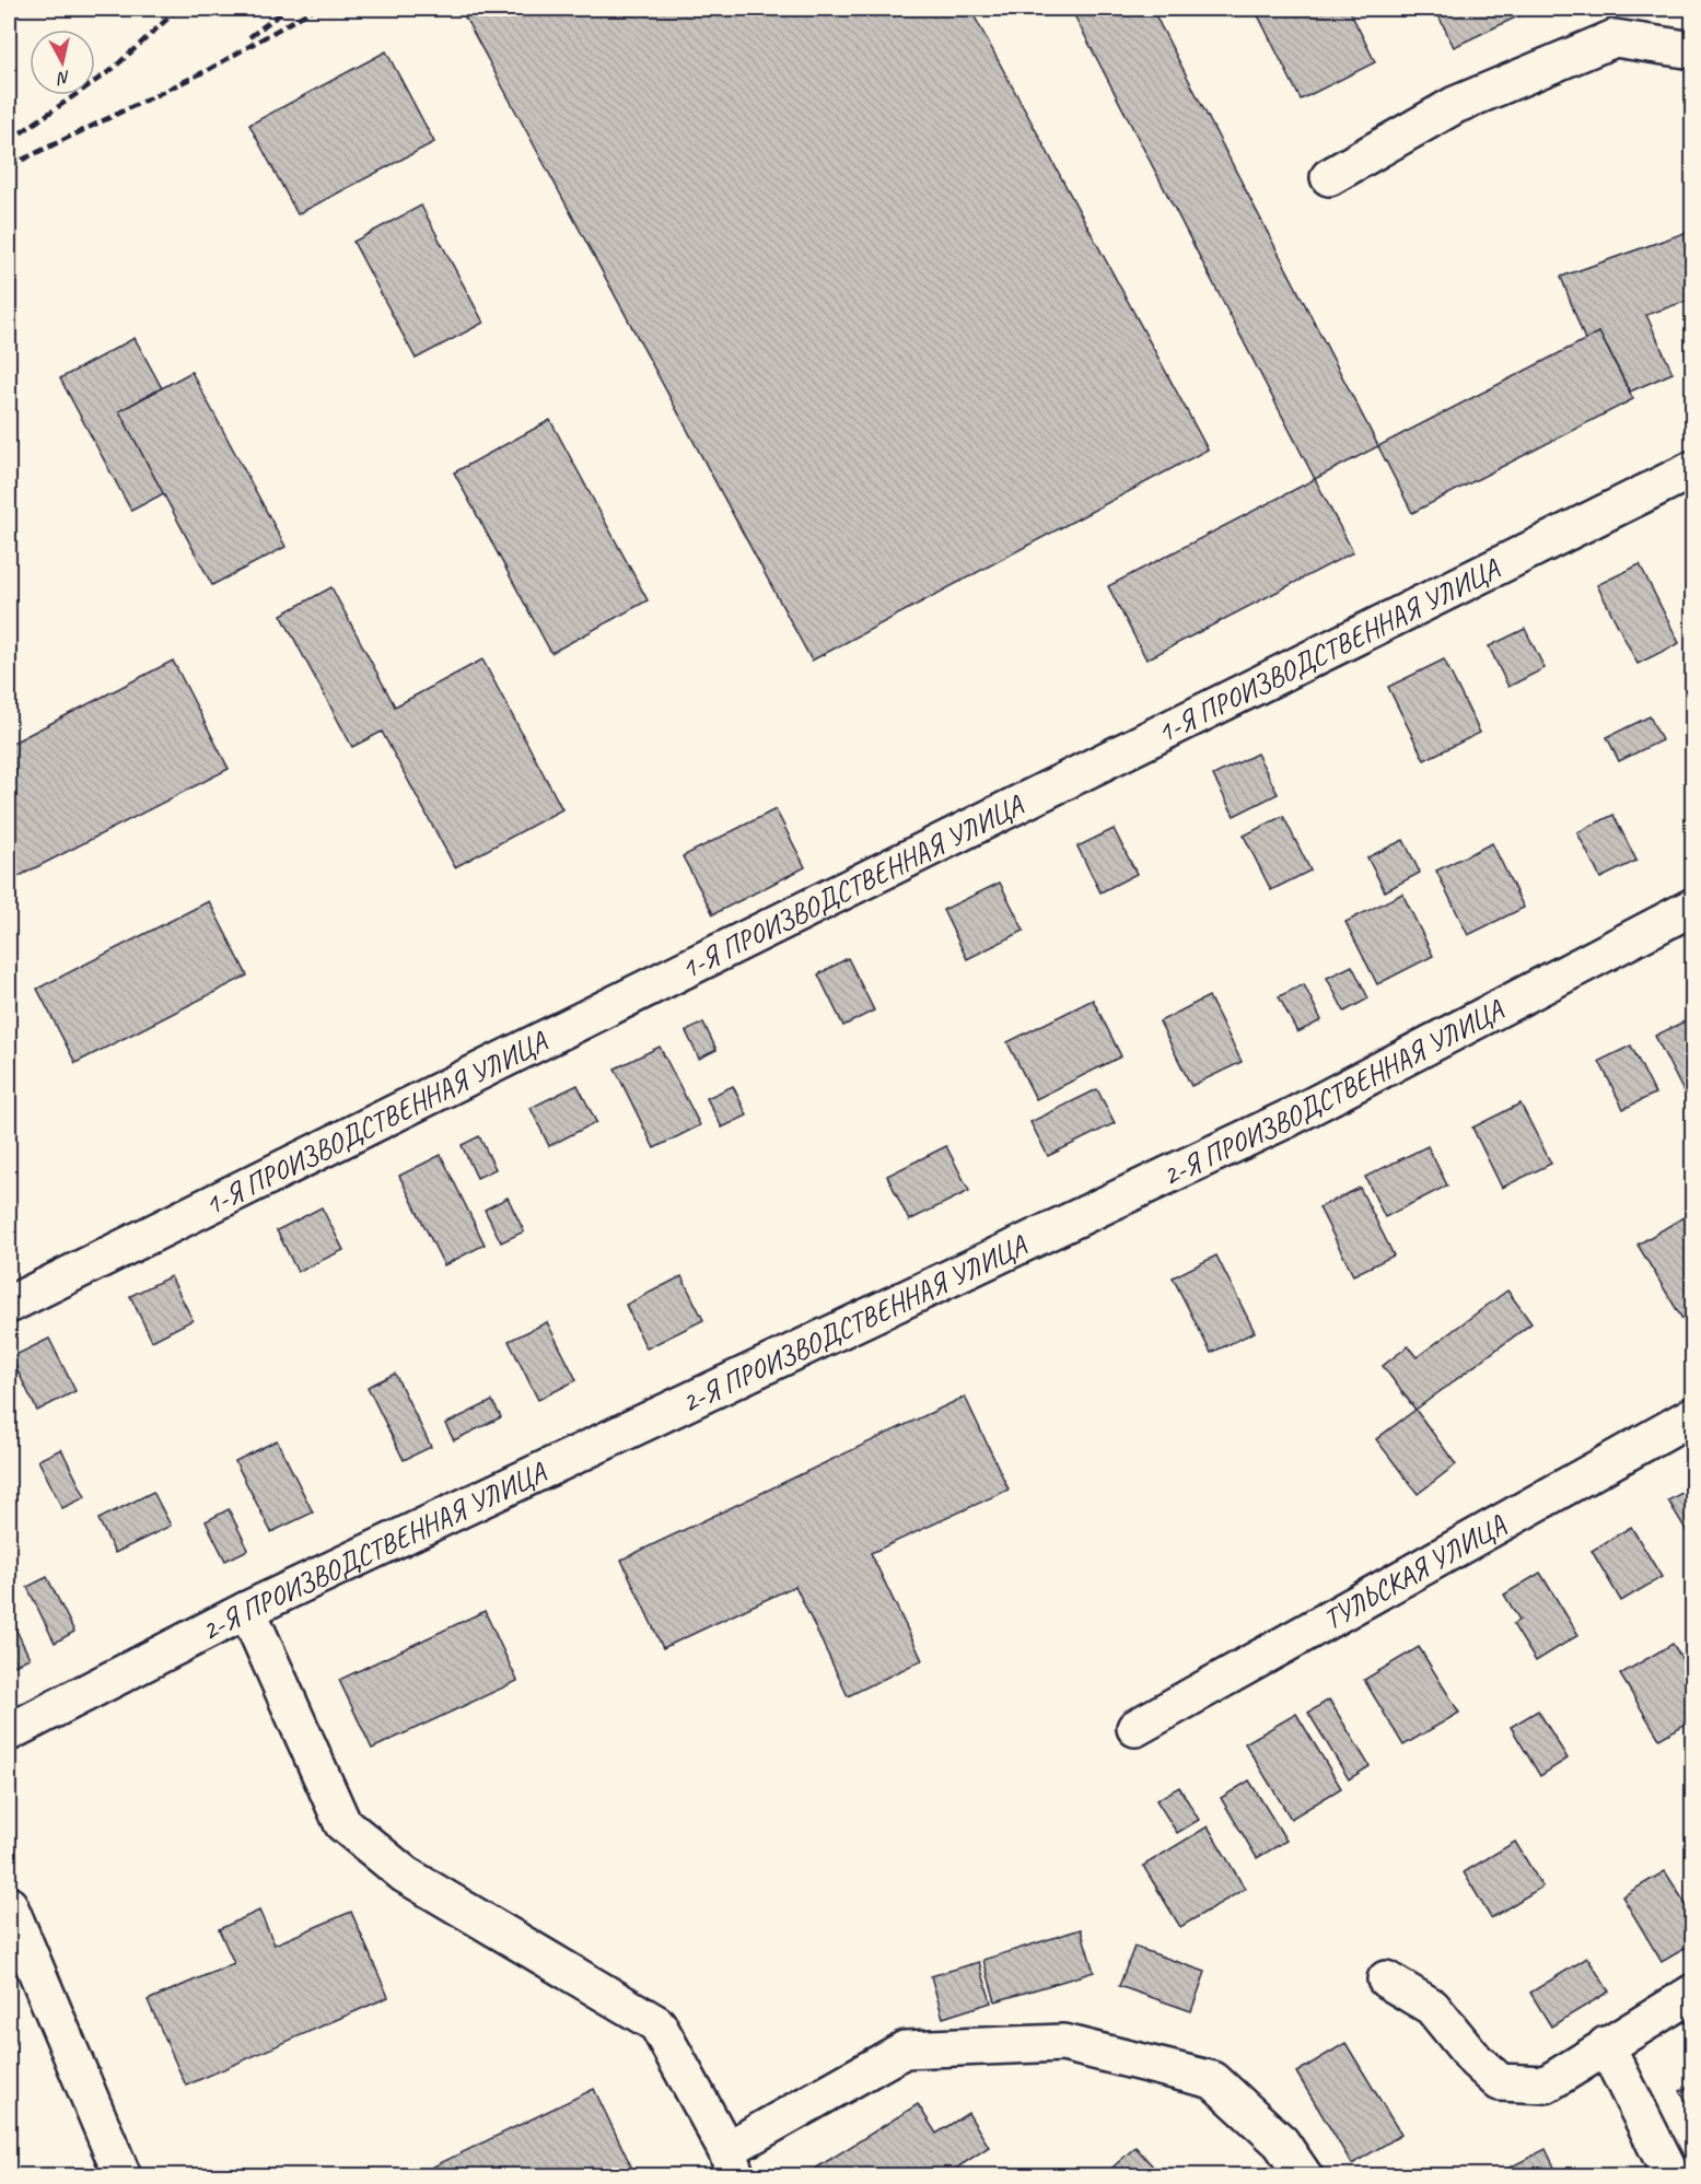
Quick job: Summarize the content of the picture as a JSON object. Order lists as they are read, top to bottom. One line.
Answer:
{"streets":{"street":["1-Я ПРОИЗВОДСТВЕННАЯ УЛИЦА","2-Я ПРОИЗВОДСТВЕННАЯ УЛИЦА","ТУЛЬСКАЯ УЛИЦА"]},"north":"bottom"}
